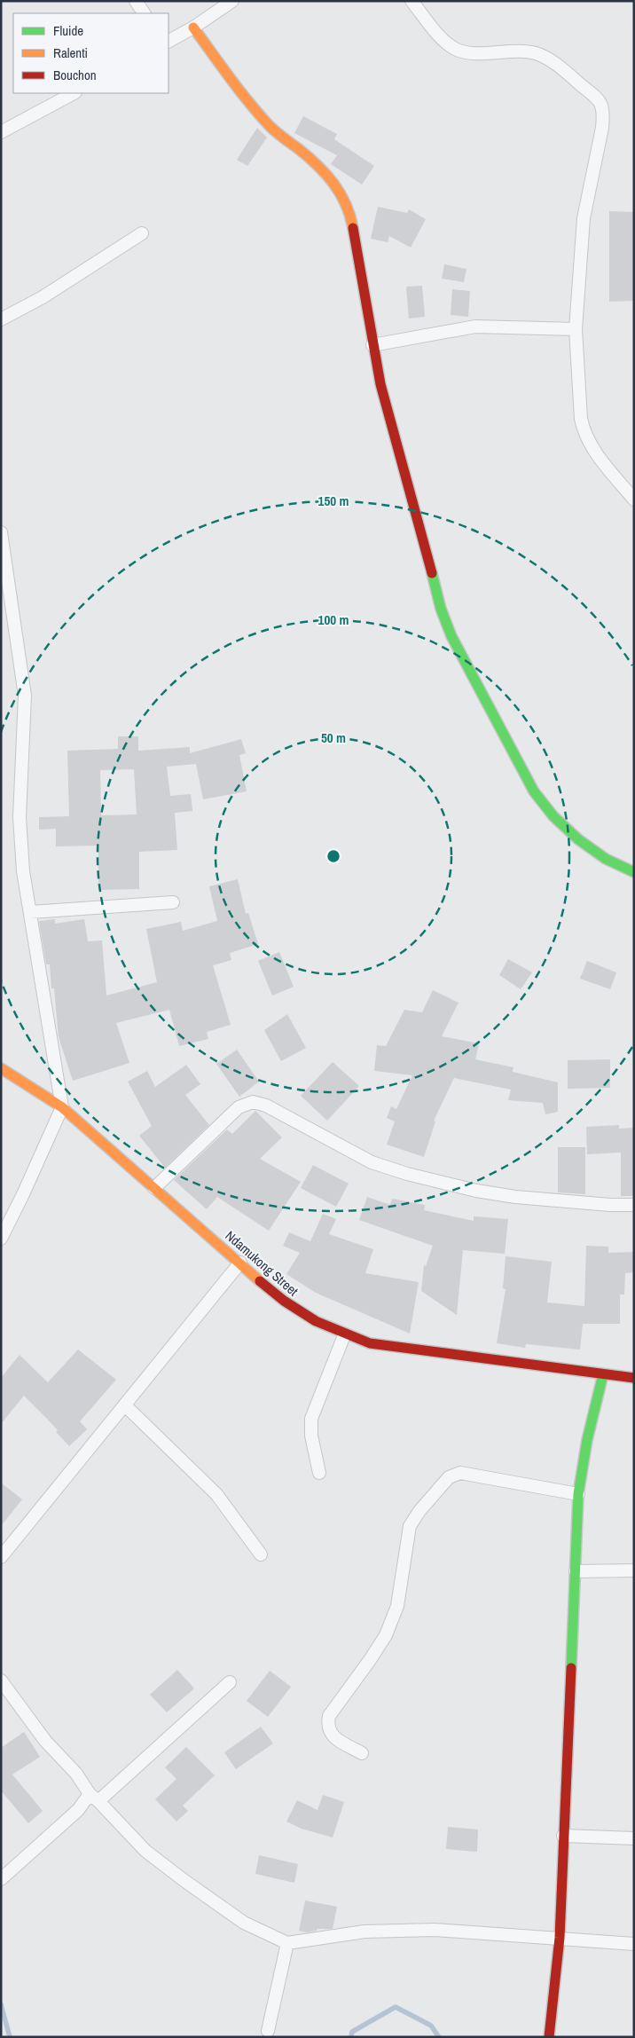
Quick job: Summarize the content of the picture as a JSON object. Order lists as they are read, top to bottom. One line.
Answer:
{"streets":{"street":["Ndamukong Street"]},"legend":["Fluide","Ralenti","Bouchon"],"rings":["150 m","100 m","50 m"]}
